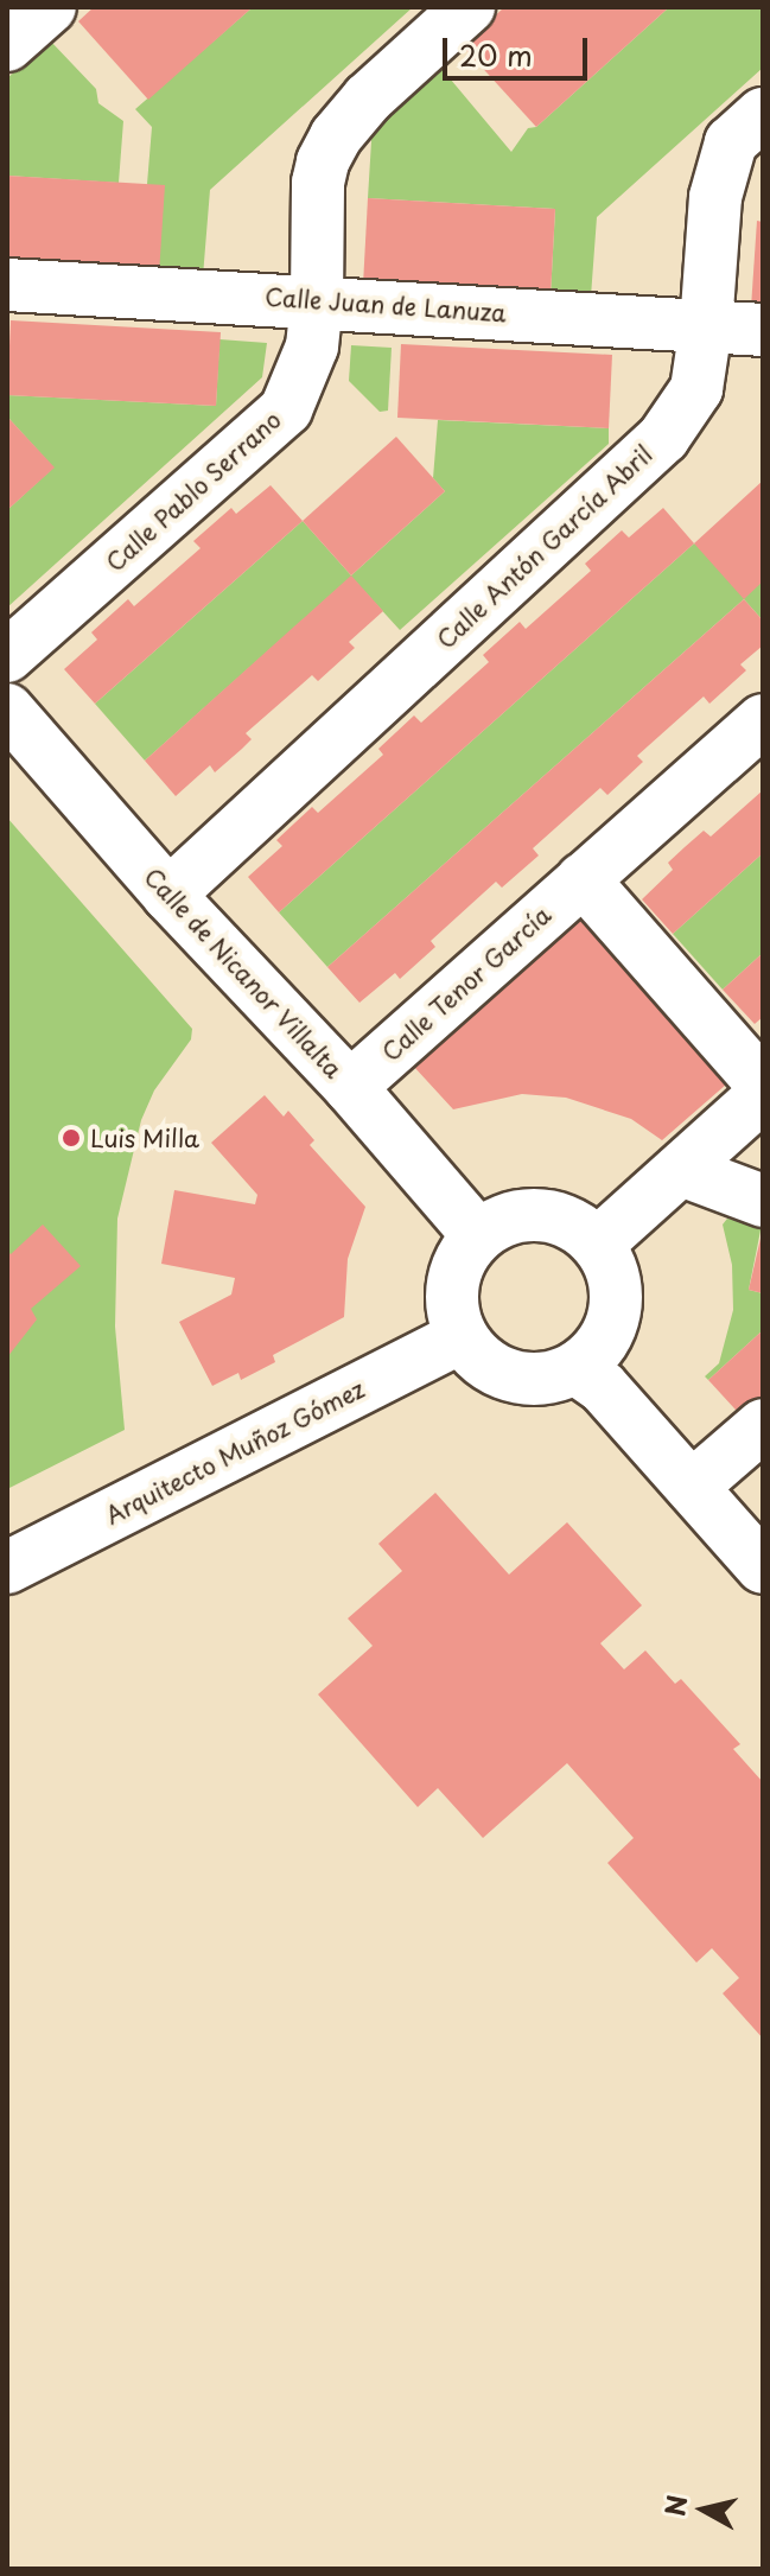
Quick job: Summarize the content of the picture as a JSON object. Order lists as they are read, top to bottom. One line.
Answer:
{"streets":{"street":["Calle Juan de Lanuza","Calle Pablo Serrano","Calle Antón García Abril","Calle de Nicanor Villalta","Calle Tenor García","Arquitecto Muñoz Gómez"]},"crossings":[["Calle Juan de Lanuza","Calle Pablo Serrano"],["Calle Juan de Lanuza","Calle Antón García Abril"],["Calle Antón García Abril","Calle de Nicanor Villalta"],["Calle de Nicanor Villalta","Calle Tenor García"],["Calle de Nicanor Villalta","Arquitecto Muñoz Gómez"]],"places":["Luis Milla"],"scale_bar":"20 m","north":"left"}
